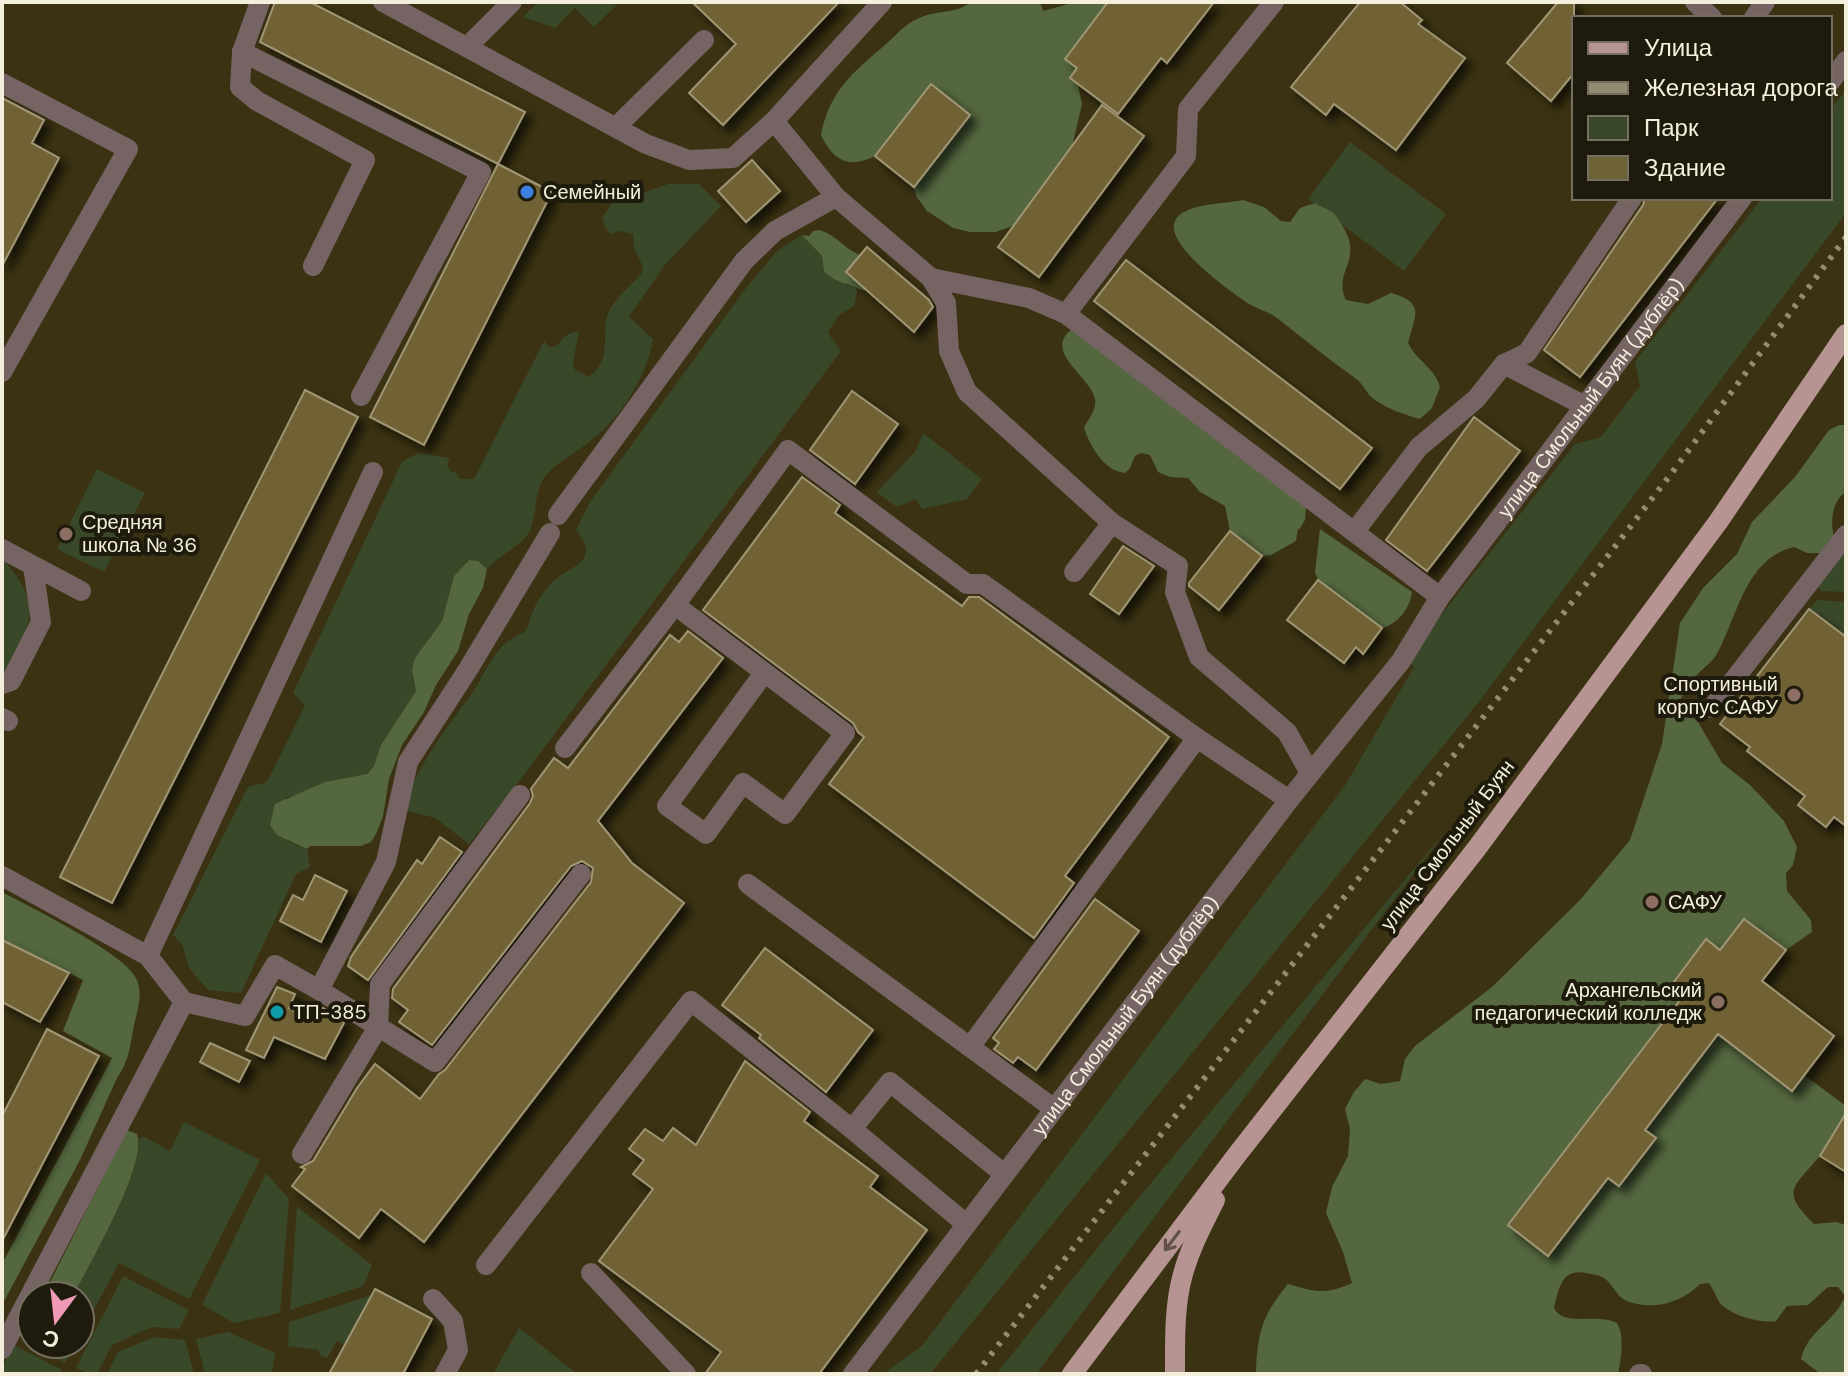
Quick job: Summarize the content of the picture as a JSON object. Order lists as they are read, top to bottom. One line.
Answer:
{"streets":{"main road":["улица Смольный Буян"],"street":["улица Смольный Буян (дублёр)"]},"places":["Семейный","Средняя школа № 36","Спортивный корпус САФУ","САФУ","Архангельский педагогический колледж","ТП-385"],"legend":["Улица","Железная дорога","Парк","Здание"],"north":"bottom"}
